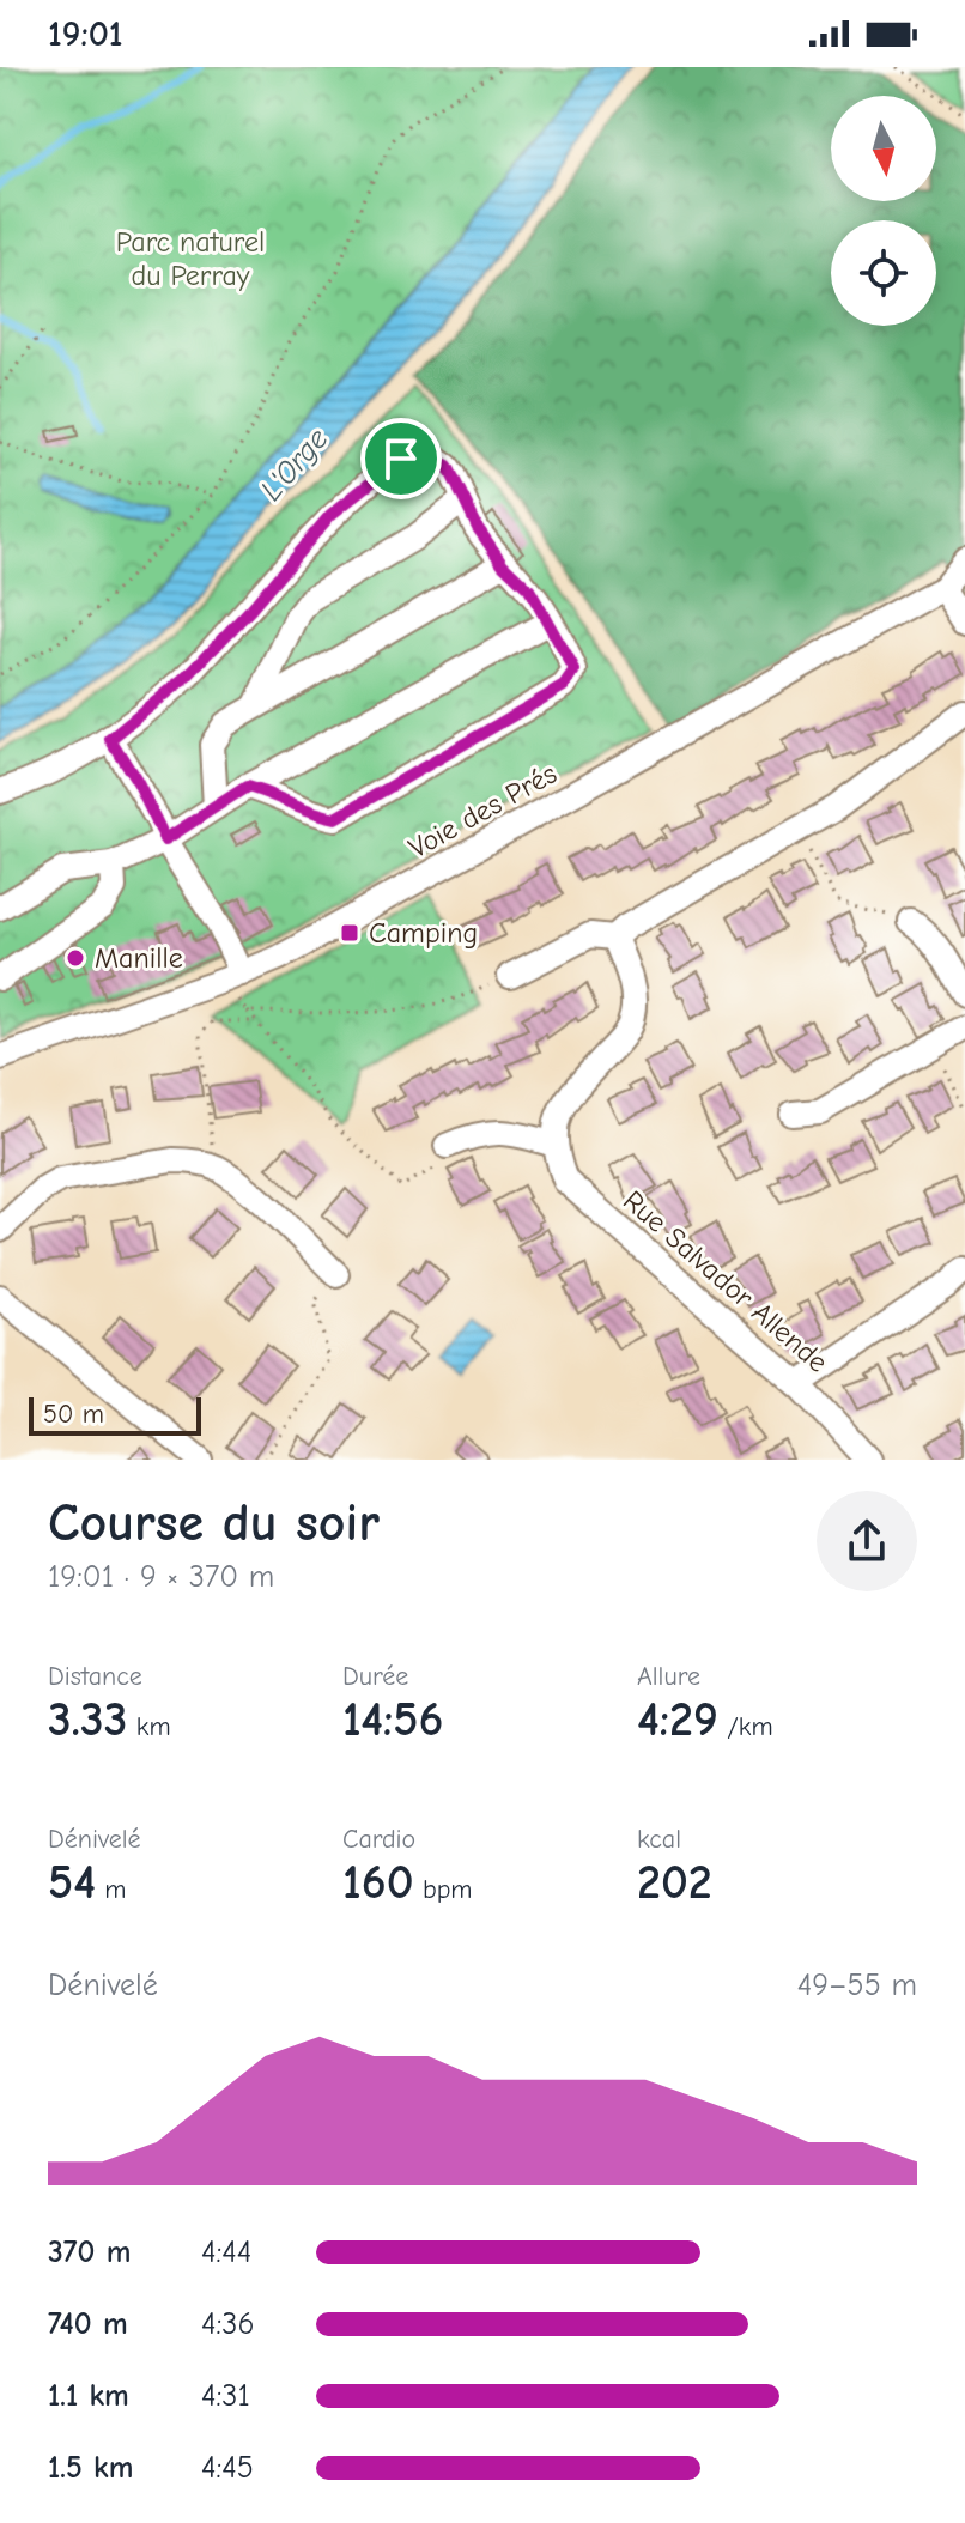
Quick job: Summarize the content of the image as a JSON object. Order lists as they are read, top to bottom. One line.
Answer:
{"streets":{"street":["Voie des Prés","Rue Salvador Allende"]},"water":["L'Orge"],"parks":["Parc naturel du Perray"],"places":{"transit":["Camping"],"other":["Manille"]},"scale_bar":"50 m","north":"bottom","page":{"status":"19:01","scale":"50 m","heading":["Course du soir","19:01 · 9 × 370 m"],"stats":[["Distance","3.33 km"],["Durée","14:56"],["Allure","4:29 /km"],["Dénivelé","54 m"],["Cardio","160 bpm"],["kcal","202"]],"chart":["Dénivelé","49–55 m"],"list":[{"name":"370 m","note":"4:44"},{"name":"740 m","note":"4:36"},{"name":"1.1 km","note":"4:31"},{"name":"1.5 km","note":"4:45"}]}}
